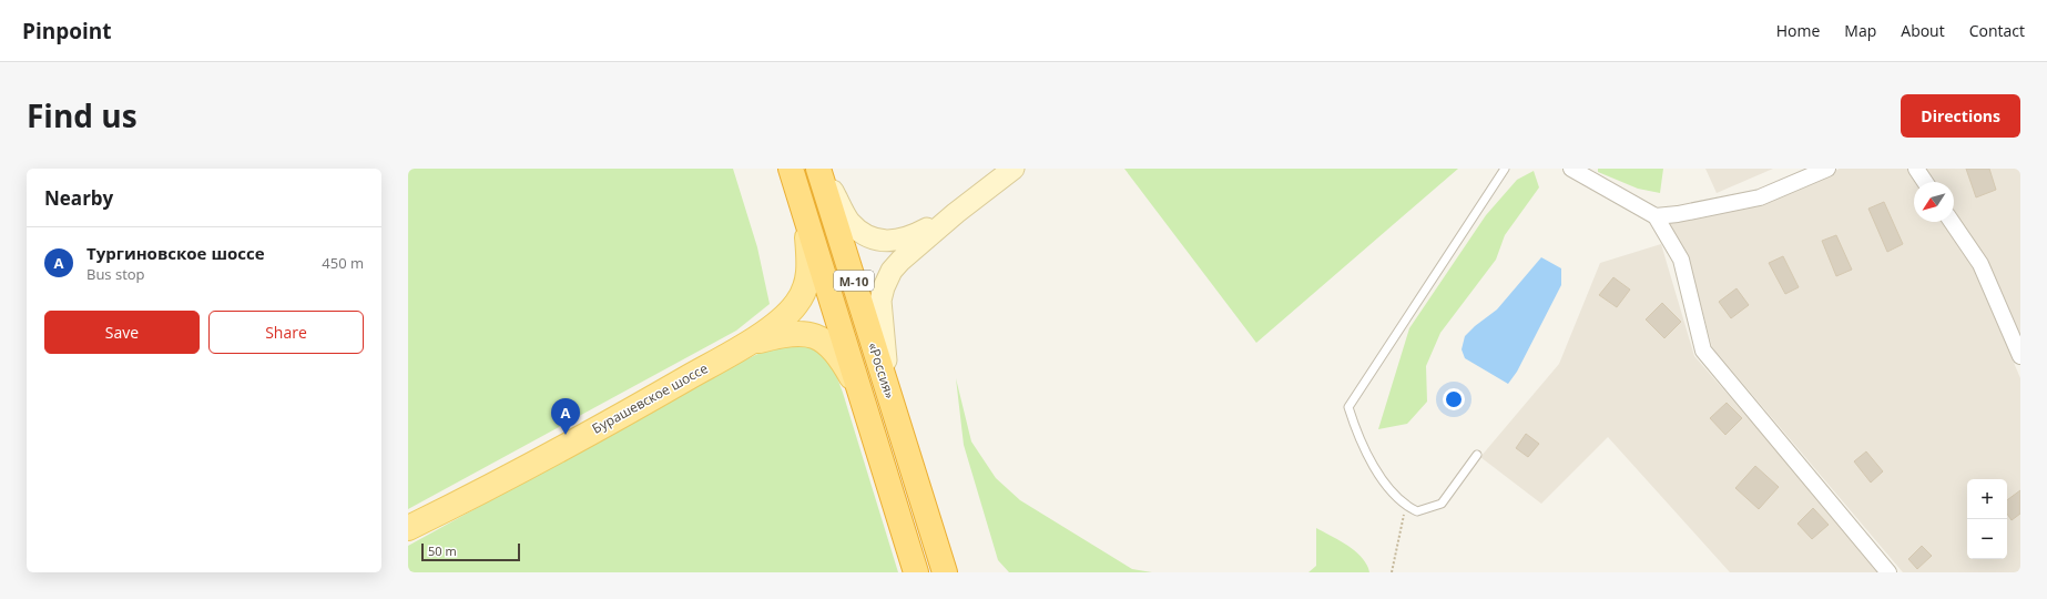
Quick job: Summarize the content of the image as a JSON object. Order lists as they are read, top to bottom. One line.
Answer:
{"streets":{"highway":["М-10","«Россия»"],"main road":["Бурашевское шоссе"]},"crossings":[["«Россия»","Бурашевское шоссе"]],"scale_bar":"50 m","north":"bottom left","page":{"header":"Pinpoint","nav":["Home","Map","About","Contact"],"title":"Find us","buttons":["Directions",["Save","Share"]],"heading":"Nearby","list":[{"mark":"A","name":"Тургиновское шоссе","note":"Bus stop","value":"450 m"}],"pins":"A","map_buttons":["+","−"],"scale":"50 m"}}
